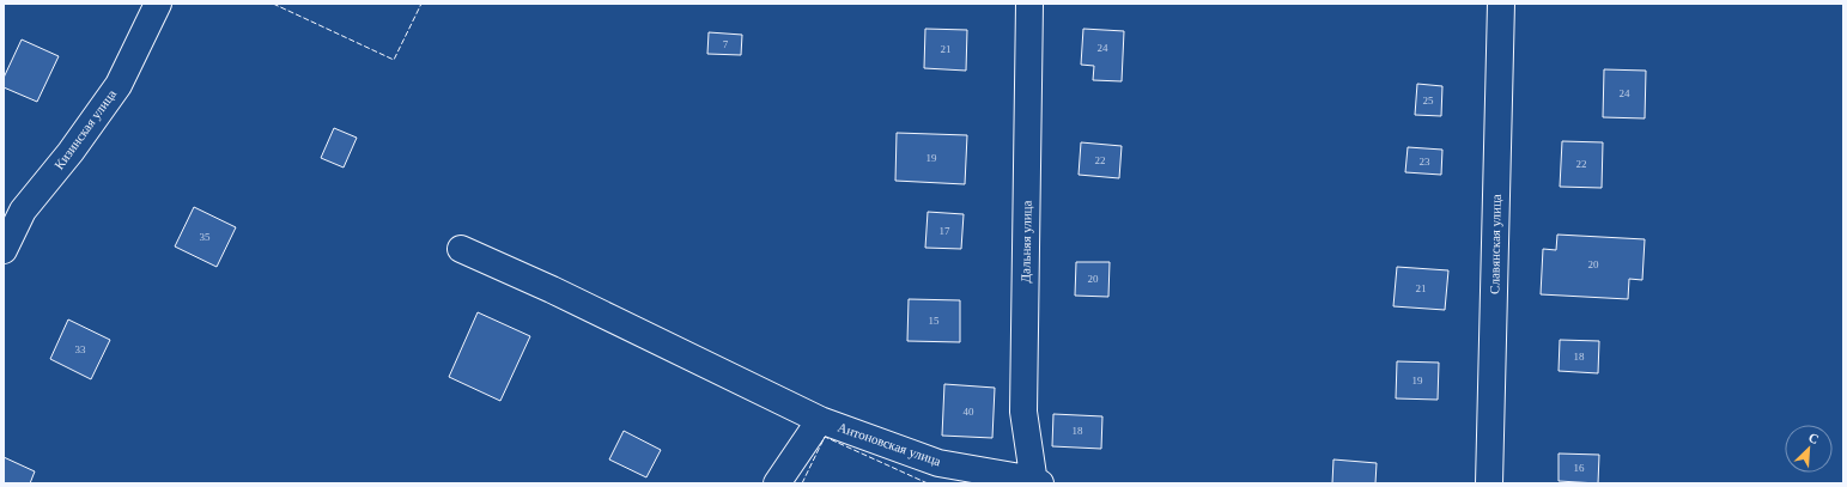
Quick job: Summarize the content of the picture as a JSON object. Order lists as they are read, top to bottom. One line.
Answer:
{"streets":{"street":["Кизинская улица","Дальняя улица","Славянская улица","Антоновская улица"]},"crossings":[["Дальняя улица","Антоновская улица"]],"house_numbers":["7","24","21","24","25","19","22","23","22","17","35","20","20","21","15","33","18","19","40","18","16"],"north":"top right"}
